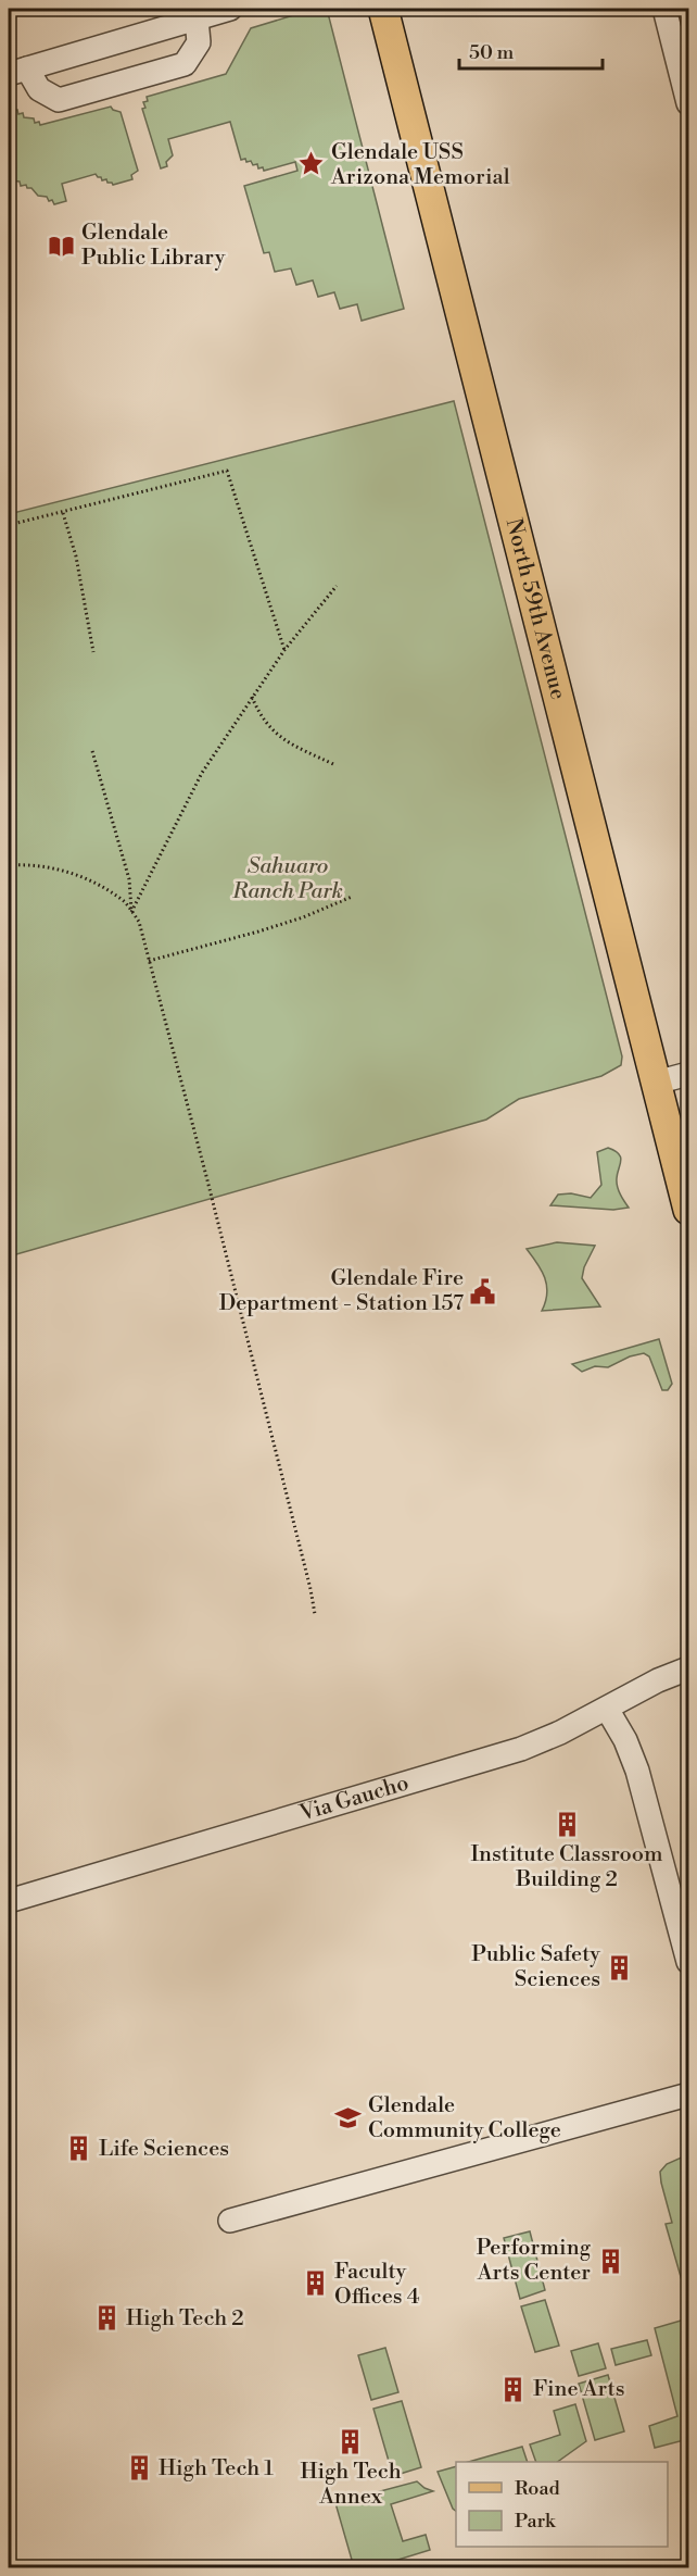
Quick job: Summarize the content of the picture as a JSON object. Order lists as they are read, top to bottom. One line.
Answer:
{"streets":{"main road":["North 59th Avenue"],"street":["Via Gaucho"]},"parks":["Sahuaro Ranch Park"],"places":{"place":["Glendale USS Arizona Memorial"],"library":["Glendale Public Library"],"public building":["Glendale Fire Department - Station 157"],"building":["Institute Classroom Building 2","Public Safety Sciences","Life Sciences","Performing Arts Center","Faculty Offices 4","High Tech 2","Fine Arts","High Tech Annex","High Tech 1"],"school or university":["Glendale Community College"]},"legend":["Road","Park"],"scale_bar":"50 m"}
